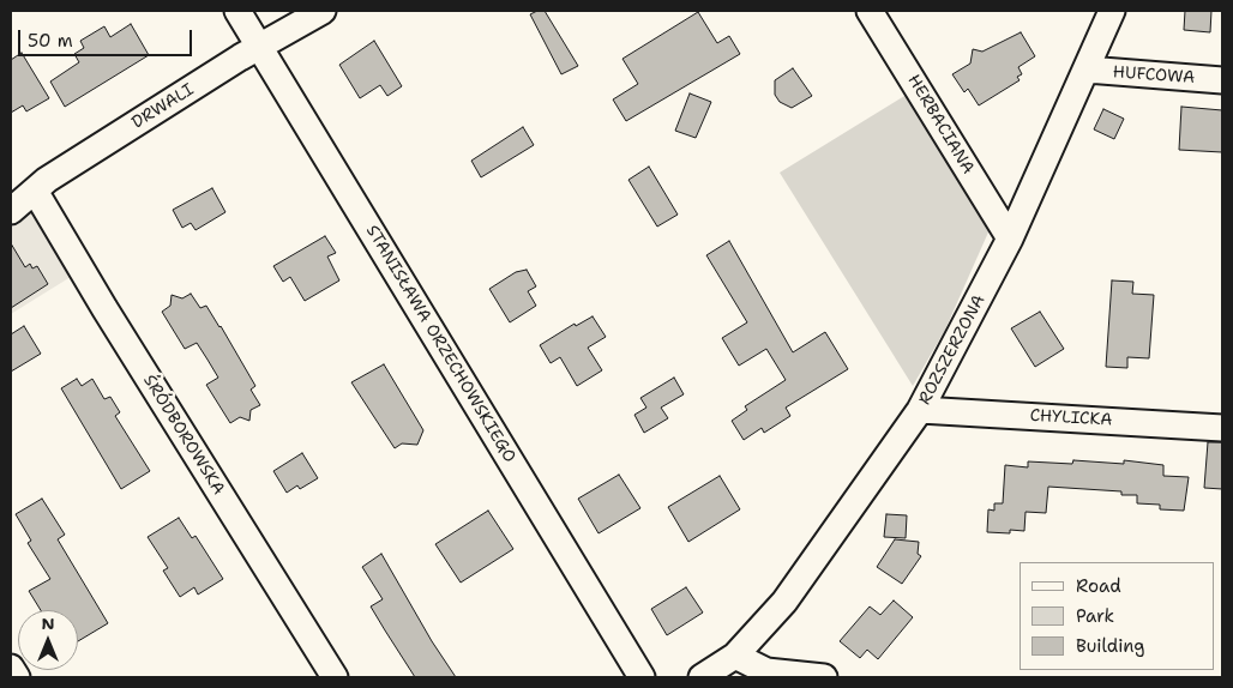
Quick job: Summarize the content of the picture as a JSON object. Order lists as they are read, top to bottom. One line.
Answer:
{"streets":{"street":["HUFCOWA","DRWALI","HERBACIANA","STANISŁAWA ORZECHOWSKIEGO","ROZSZERZONA","CHYLICKA","ŚRÓDBOROWSKA"]},"crossings":[["HUFCOWA","ROZSZERZONA"],["DRWALI","STANISŁAWA ORZECHOWSKIEGO"],["DRWALI","ŚRÓDBOROWSKA"],["HERBACIANA","ROZSZERZONA"],["ROZSZERZONA","CHYLICKA"]],"legend":["Road","Park","Building"],"scale_bar":"50 m","north":"top"}
